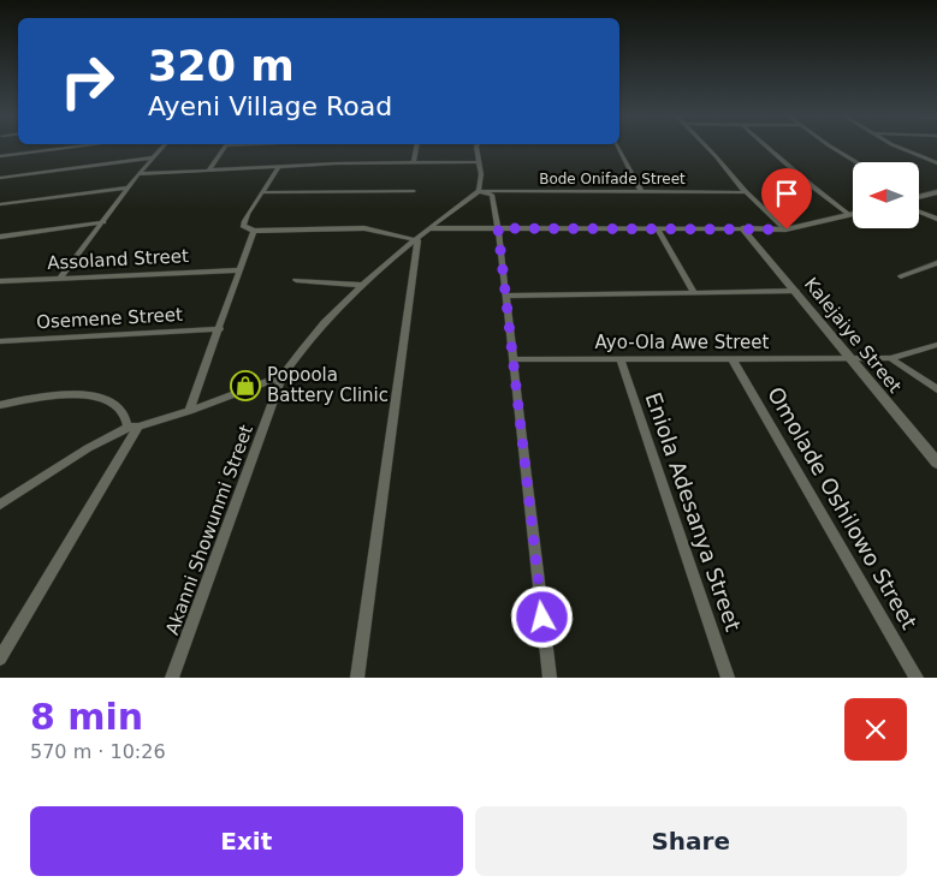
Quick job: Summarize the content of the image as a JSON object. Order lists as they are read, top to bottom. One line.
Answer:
{"streets":{"street":["Bode Onifade Street","Assoland Street","Osemene Street","Kalejaiye Street","Ayo-Ola Awe Street","Omolade Oshilowo Street","Eniola Adesanya Street","Akanni Showunmi Street"]},"crossings":[["Bode Onifade Street","Akanni Showunmi Street"],["Kalejaiye Street","Ayo-Ola Awe Street"],["Ayo-Ola Awe Street","Omolade Oshilowo Street"],["Ayo-Ola Awe Street","Eniola Adesanya Street"]],"places":{"shop":["Popoola Battery Clinic"]},"north":"left","page":{"turn":["320 m","Ayeni Village Road"],"heading":["8 min","570 m · 10:26"],"buttons":["Exit","Share"]}}
